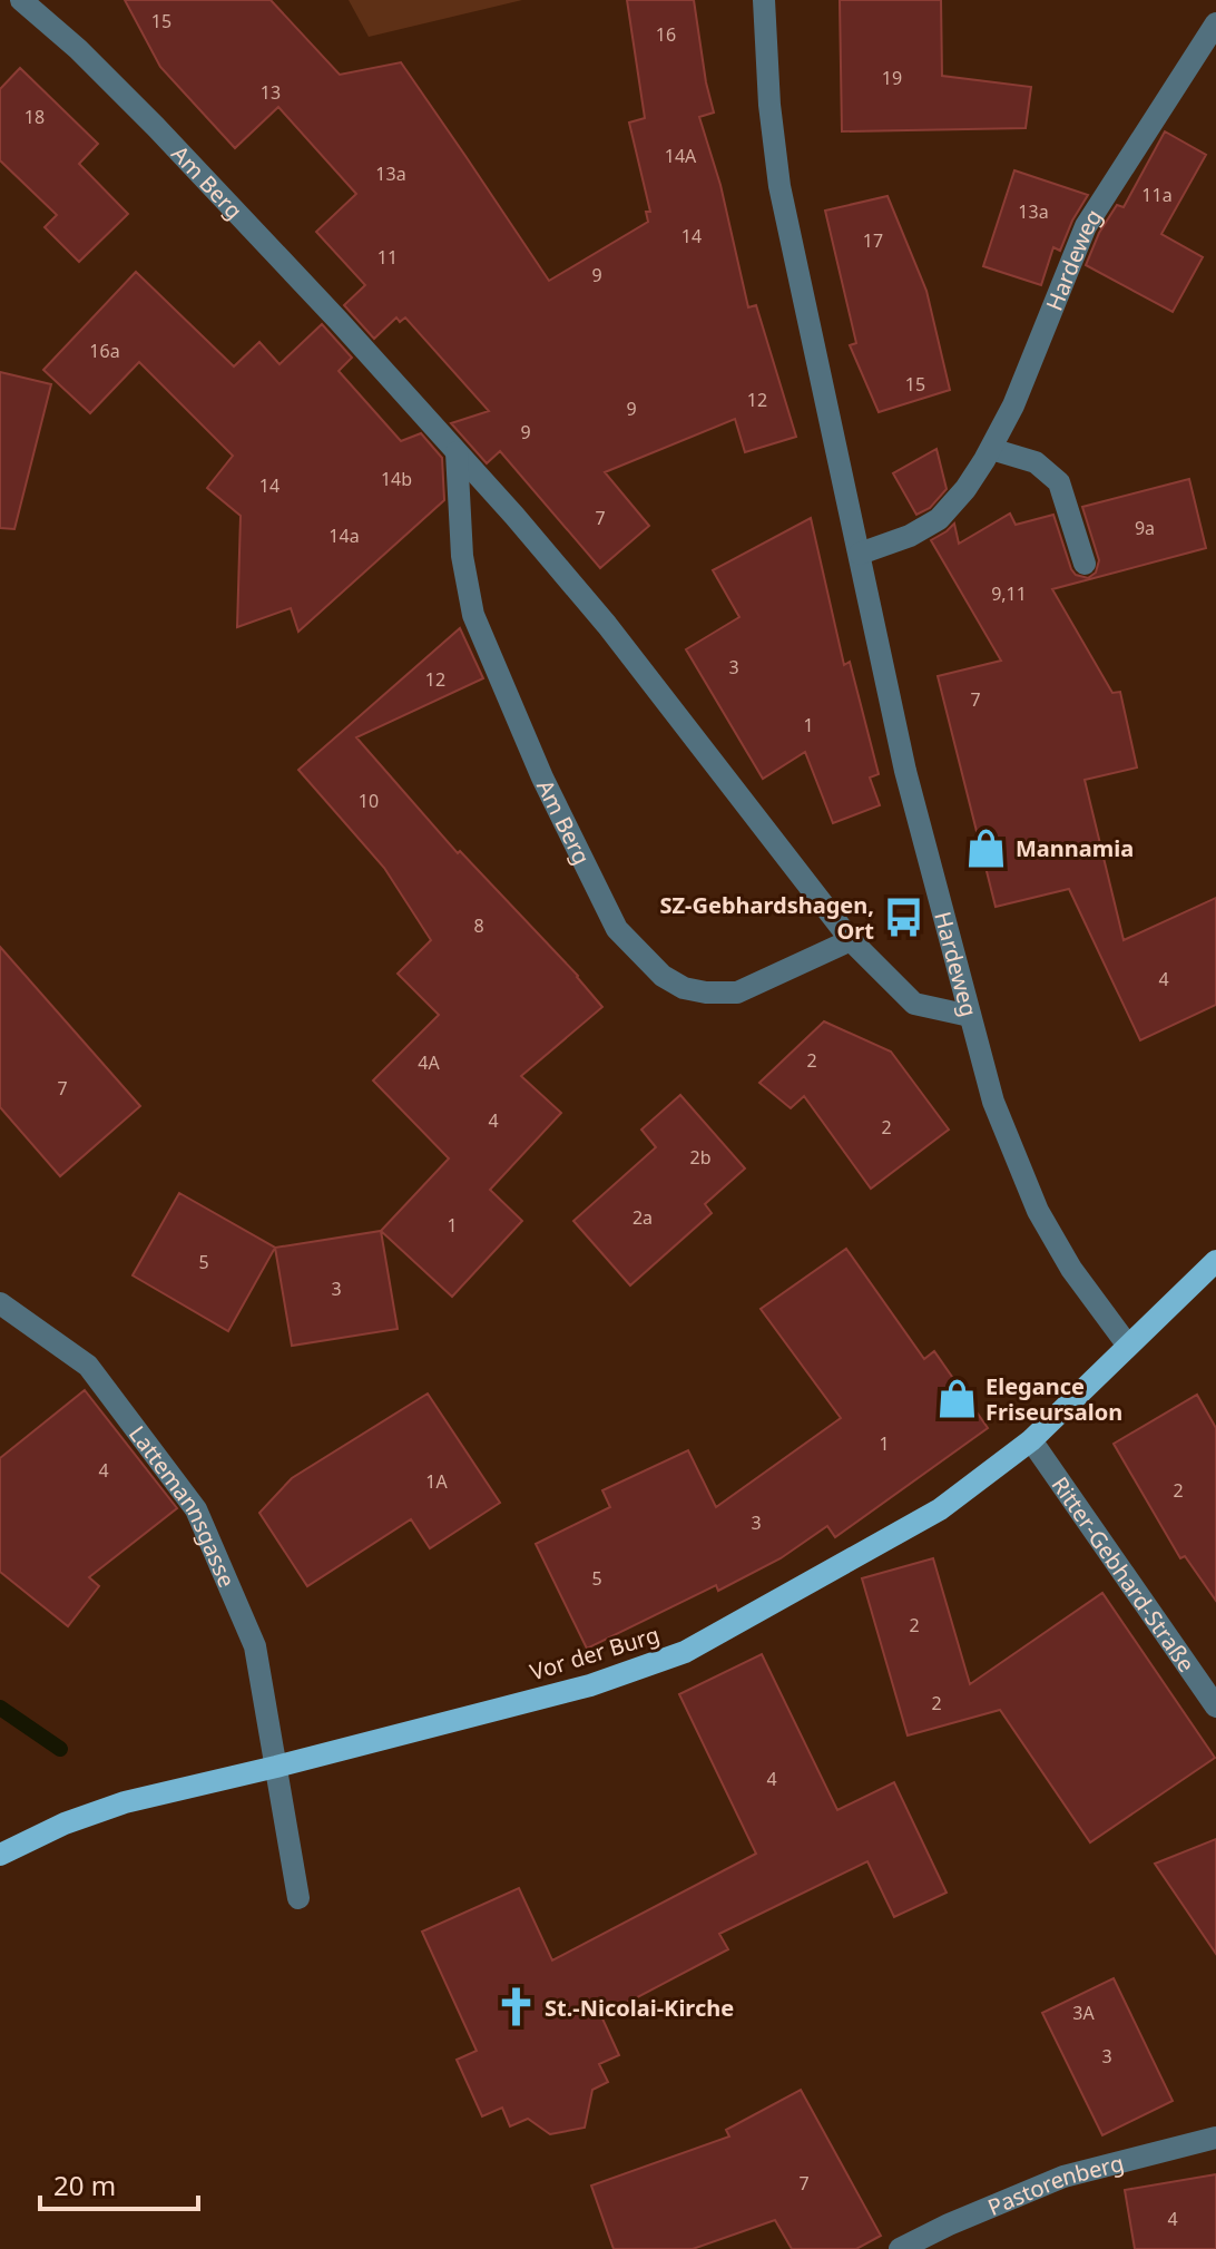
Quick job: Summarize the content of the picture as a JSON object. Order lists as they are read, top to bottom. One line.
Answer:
{"streets":{"main road":["Vor der Burg"],"street":["Am Berg","Hardeweg","Lattemannsgasse","Ritter-Gebhard-Straße","Pastorenberg"]},"crossings":[["Am Berg","Hardeweg"],["Hardeweg","Vor der Burg"],["Lattemannsgasse","Vor der Burg"],["Ritter-Gebhard-Straße","Vor der Burg"]],"places":{"shop":["Mannamia","Elegance Friseursalon"],"bus stop":["SZ-Gebhardshagen, Ort"],"church":["St.-Nicolai-Kirche"]},"house_numbers":["15","16","19","13","18","14A","13a","11a","13a","14","17","11","9","16a","15","12","9","9","14b","14","7","9a","14a","9,11","3","12","7","1","10","8","4","2","4A","7","4","2","2b","2a","1","5","3","1","4","1A","2","3","5","2","2","4","3A","3","7","4"],"scale_bar":"20 m"}
